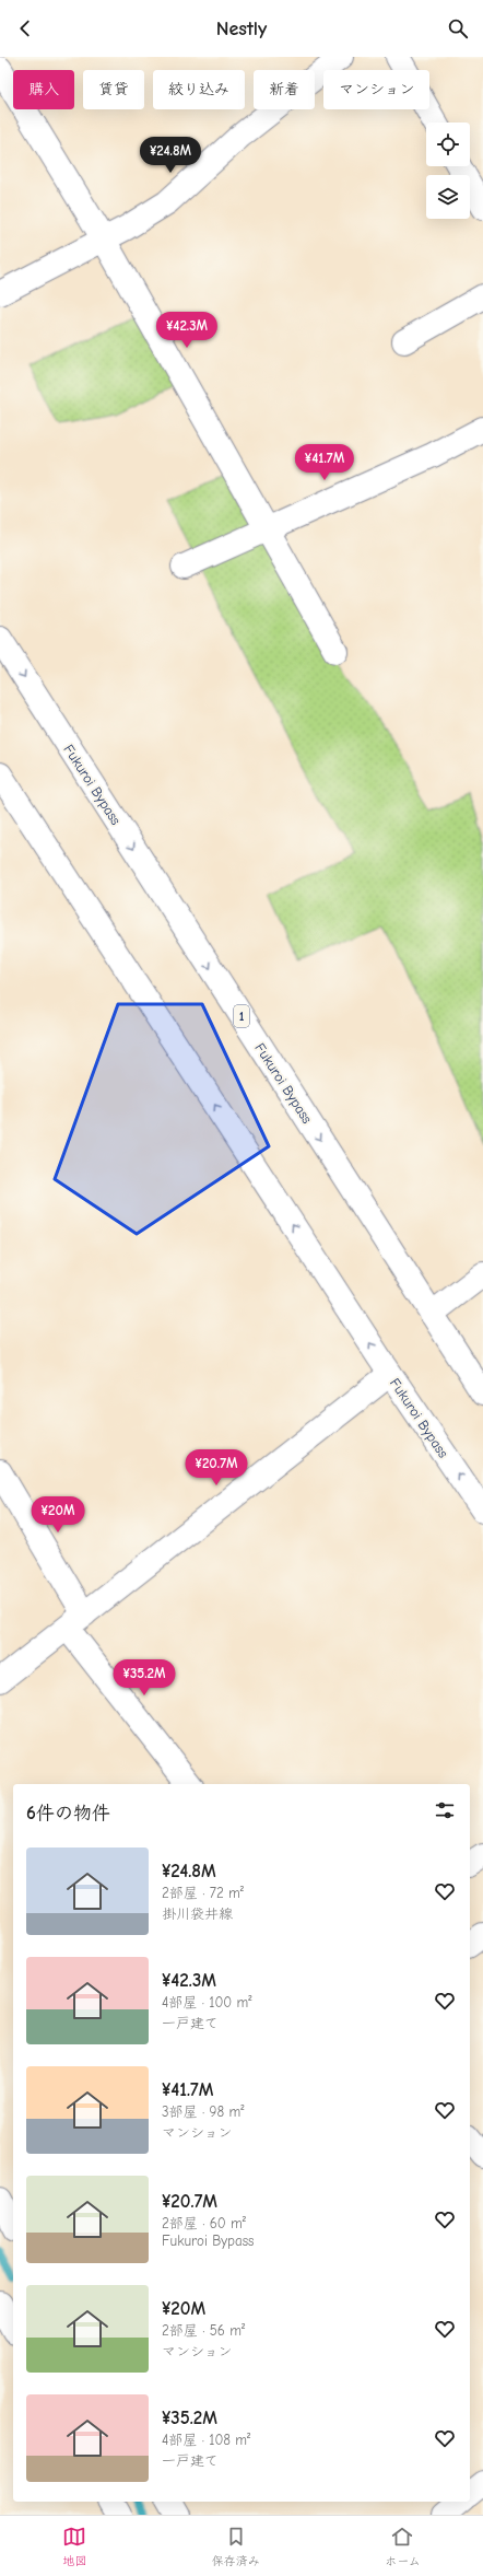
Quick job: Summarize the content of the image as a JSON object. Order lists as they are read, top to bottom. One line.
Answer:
{"streets":{"main road":["Fukuroi Bypass","1"]},"page":{"header":"Nestly","chip":["購入","賃貸","絞り込み","新着","マンション"],"price":["¥24.8M","¥42.3M","¥41.7M","¥20.7M","¥20M","¥35.2M"],"heading":"6件の物件","list":[{"name":"¥24.8M","note":"2部屋 · 72 m² · 掛川袋井線"},{"name":"¥42.3M","note":"4部屋 · 100 m² · 一戸建て"},{"name":"¥41.7M","note":"3部屋 · 98 m² · マンション"},{"name":"¥20.7M","note":"2部屋 · 60 m² · Fukuroi Bypass"},{"name":"¥20M","note":"2部屋 · 56 m² · マンション"},{"name":"¥35.2M","note":"4部屋 · 108 m² · 一戸建て"}],"tabs":["地図","保存済み","ホーム"]}}
